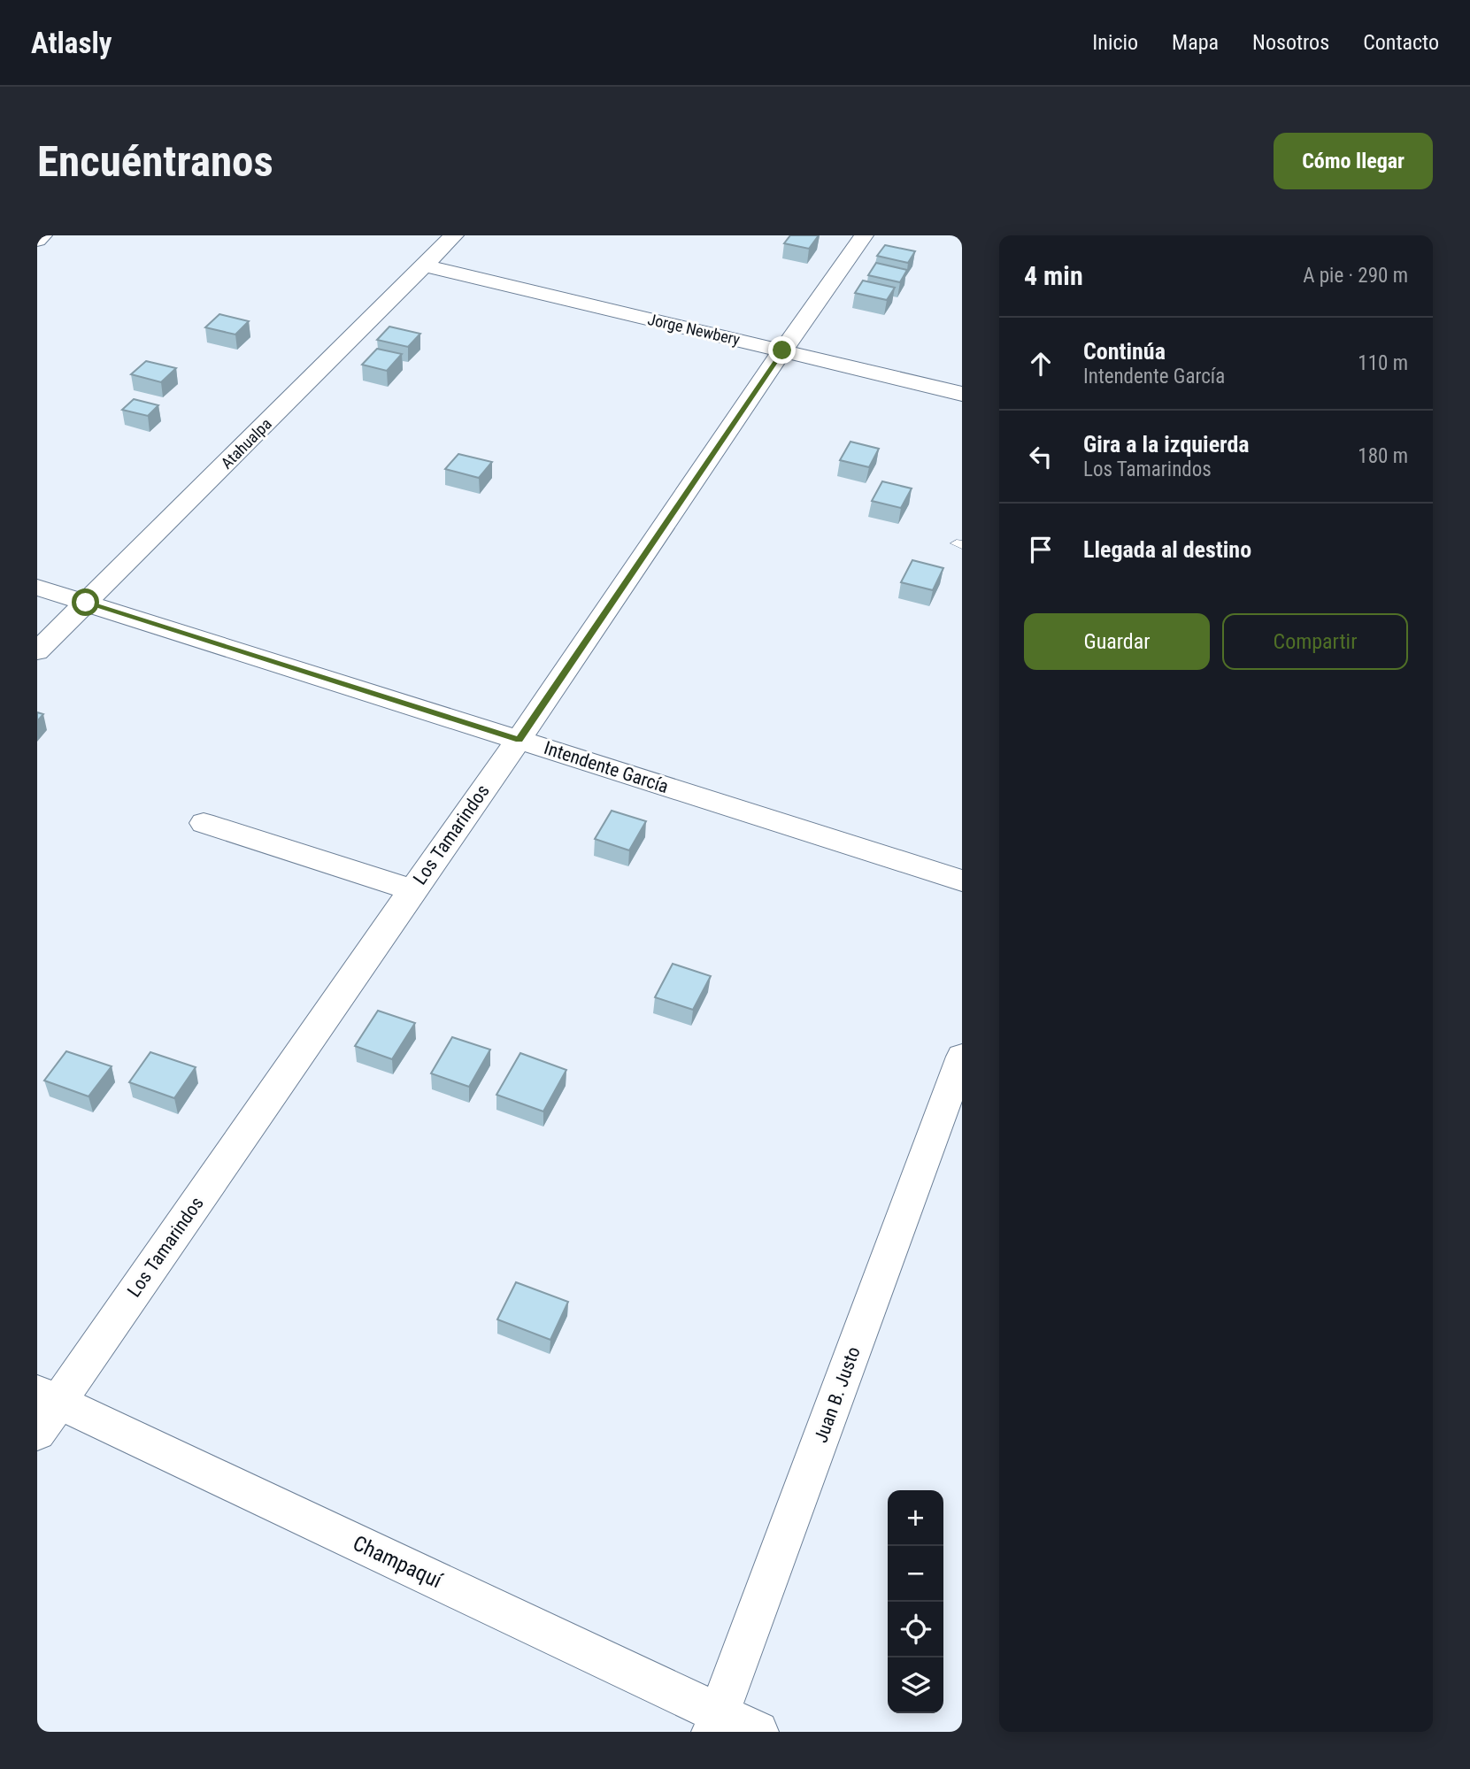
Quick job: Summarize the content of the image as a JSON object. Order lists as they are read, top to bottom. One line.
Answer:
{"streets":{"street":["Jorge Newbery","Atahualpa","Intendente García","Los Tamarindos","Juan B. Justo","Champaquí"]},"crossings":[["Jorge Newbery","Atahualpa"],["Jorge Newbery","Los Tamarindos"],["Atahualpa","Intendente García"],["Intendente García","Los Tamarindos"],["Los Tamarindos","Champaquí"],["Juan B. Justo","Champaquí"]],"page":{"header":"Atlasly","nav":["Inicio","Mapa","Nosotros","Contacto"],"buttons":["Cómo llegar",["Guardar","Compartir"]],"title":"Encuéntranos","heading":["4 min","A pie · 290 m"],"list":[["Continúa","Intendente García","110 m"],["Gira a la izquierda","Los Tamarindos","180 m"],"Llegada al destino"],"map_buttons":["+","−"]}}
